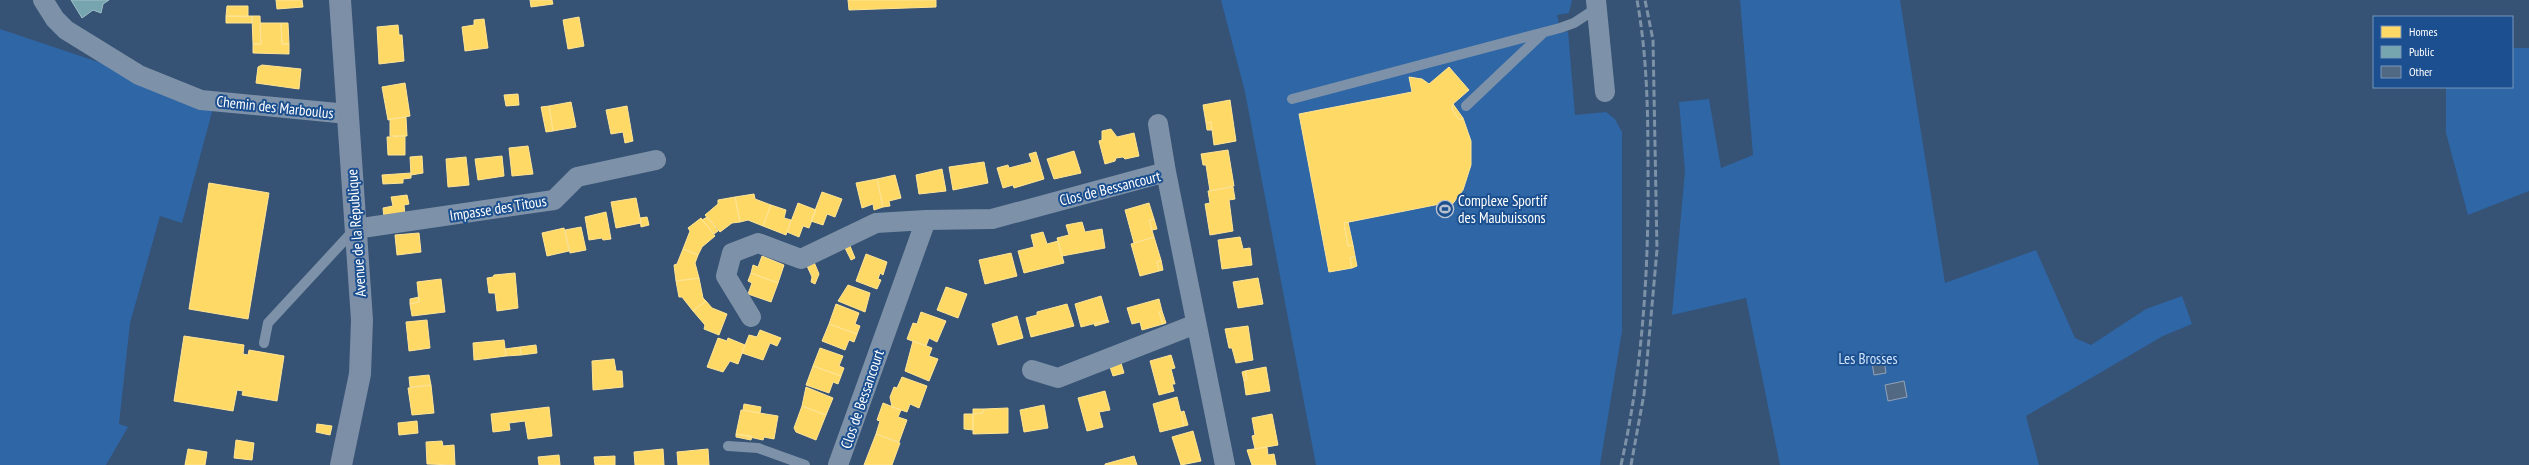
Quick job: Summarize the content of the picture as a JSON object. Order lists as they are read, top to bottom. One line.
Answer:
{"streets":{"main road":["Avenue de la République"],"street":["Chemin des Marboulus","Clos de Bessancourt","Impasse des Titous"]},"crossings":[["Chemin des Marboulus","Avenue de la République"],["Impasse des Titous","Avenue de la République"]],"parks":["Les Brosses"],"places":{"sports":["Complexe Sportif des Maubuissons"]},"legend":["Homes","Public","Other"]}
